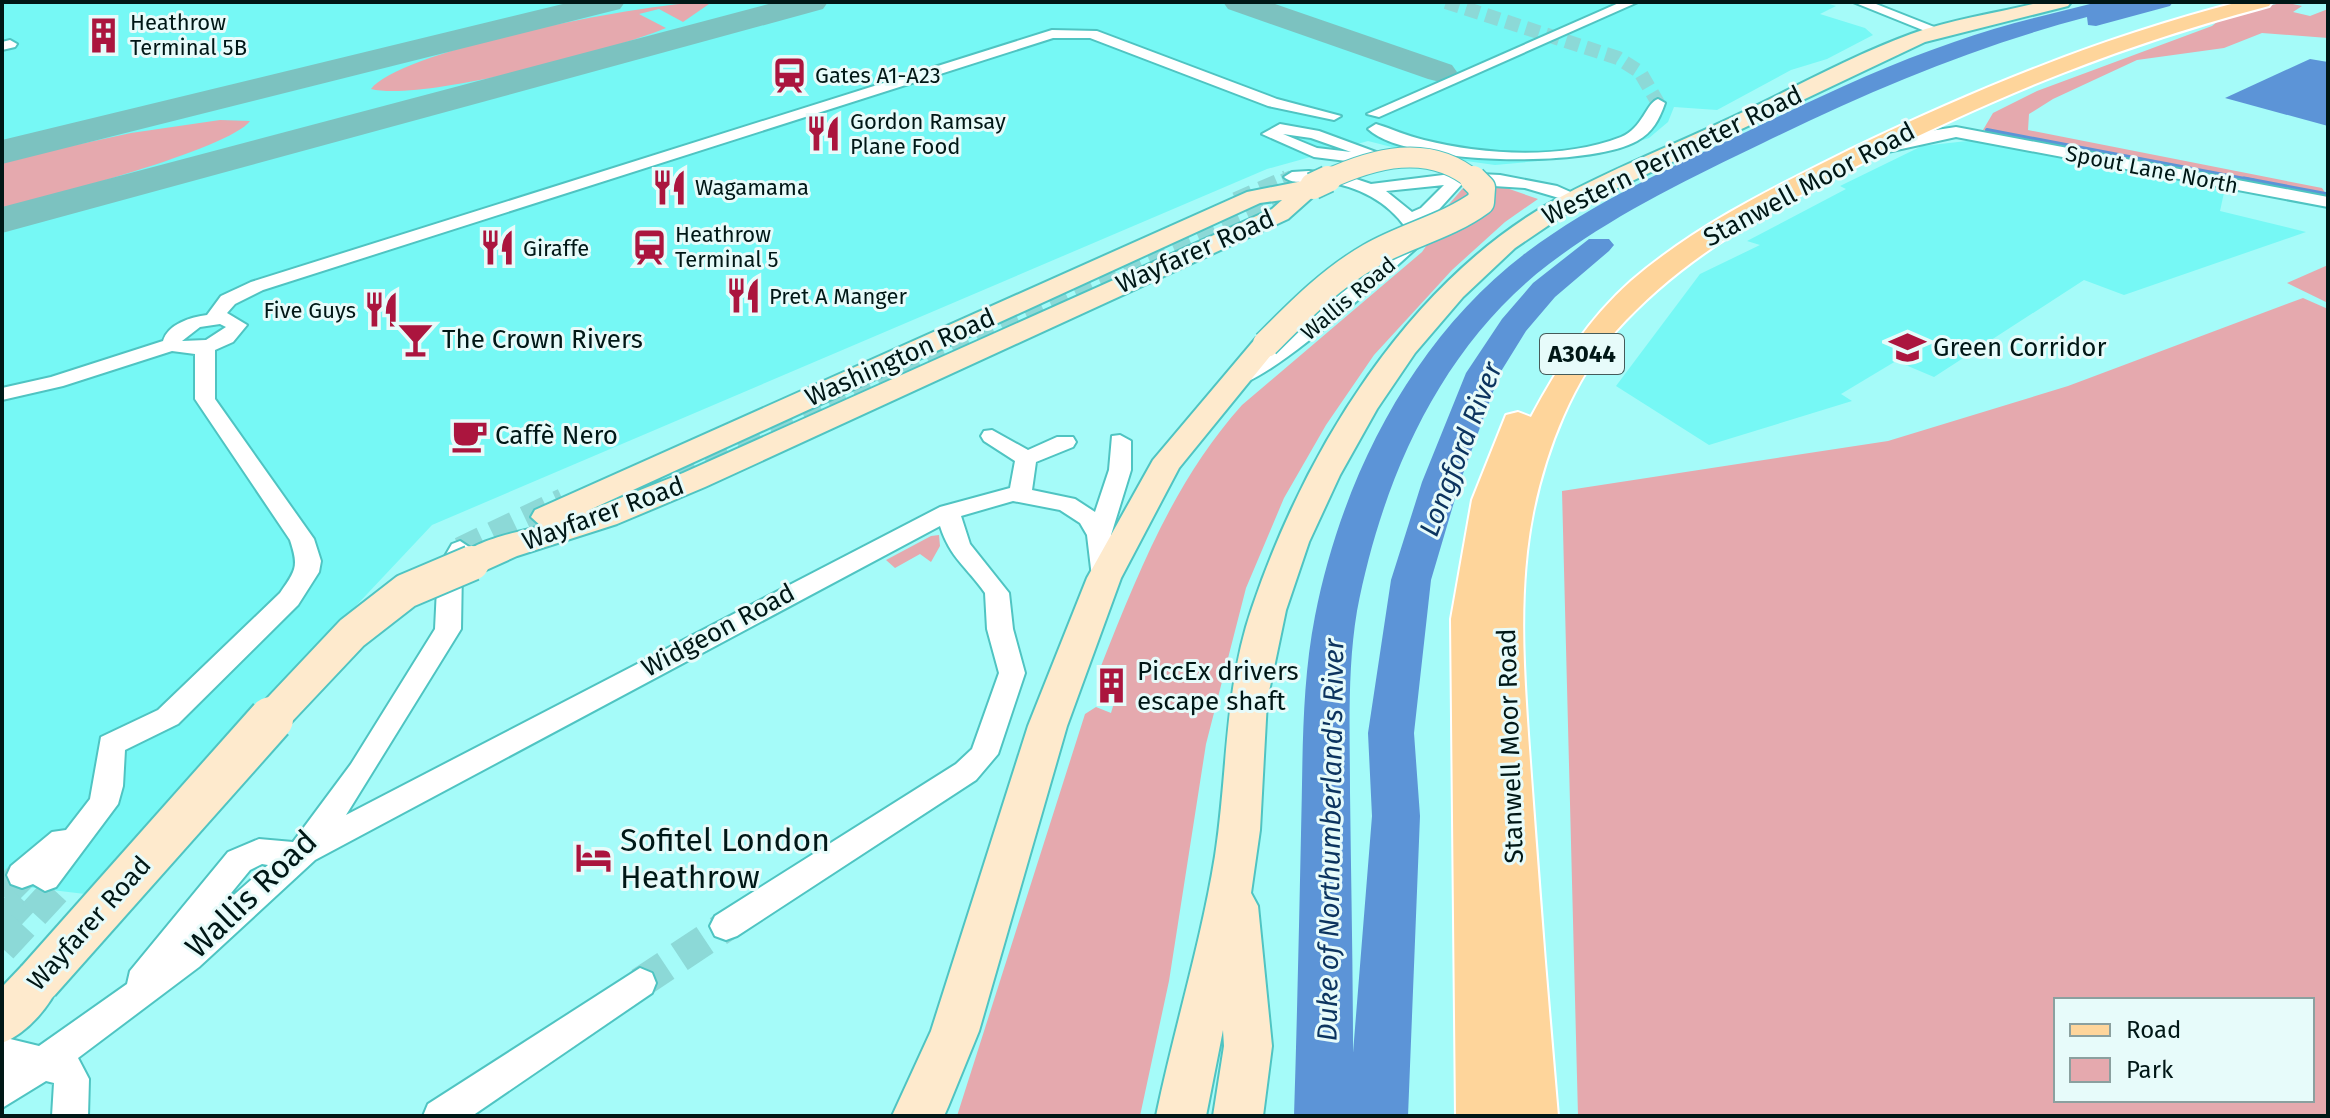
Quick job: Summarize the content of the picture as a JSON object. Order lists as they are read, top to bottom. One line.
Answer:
{"streets":{"main road":["Stanwell Moor Road","A3044"],"street":["Western Perimeter Road","Spout Lane North","Wayfarer Road","Wallis Road","Widgeon Road"]},"crossings":[["Spout Lane North","Stanwell Moor Road"],["Wayfarer Road","Wallis Road"],["Wallis Road","Widgeon Road"]],"water":["Longford River","Duke of Northumberland's River"],"places":{"building":["Heathrow Terminal 5B","PiccEx drivers escape shaft"],"station":["Gates A1-A23","Heathrow Terminal 5"],"restaurant":["Gordon Ramsay Plane Food","Wagamama","Giraffe","Pret A Manger","Five Guys"],"bar":["The Crown Rivers"],"school or university":["Green Corridor"],"cafe":["Caffè Nero"],"hotel":["Sofitel London Heathrow"]},"legend":["Road","Park"]}
